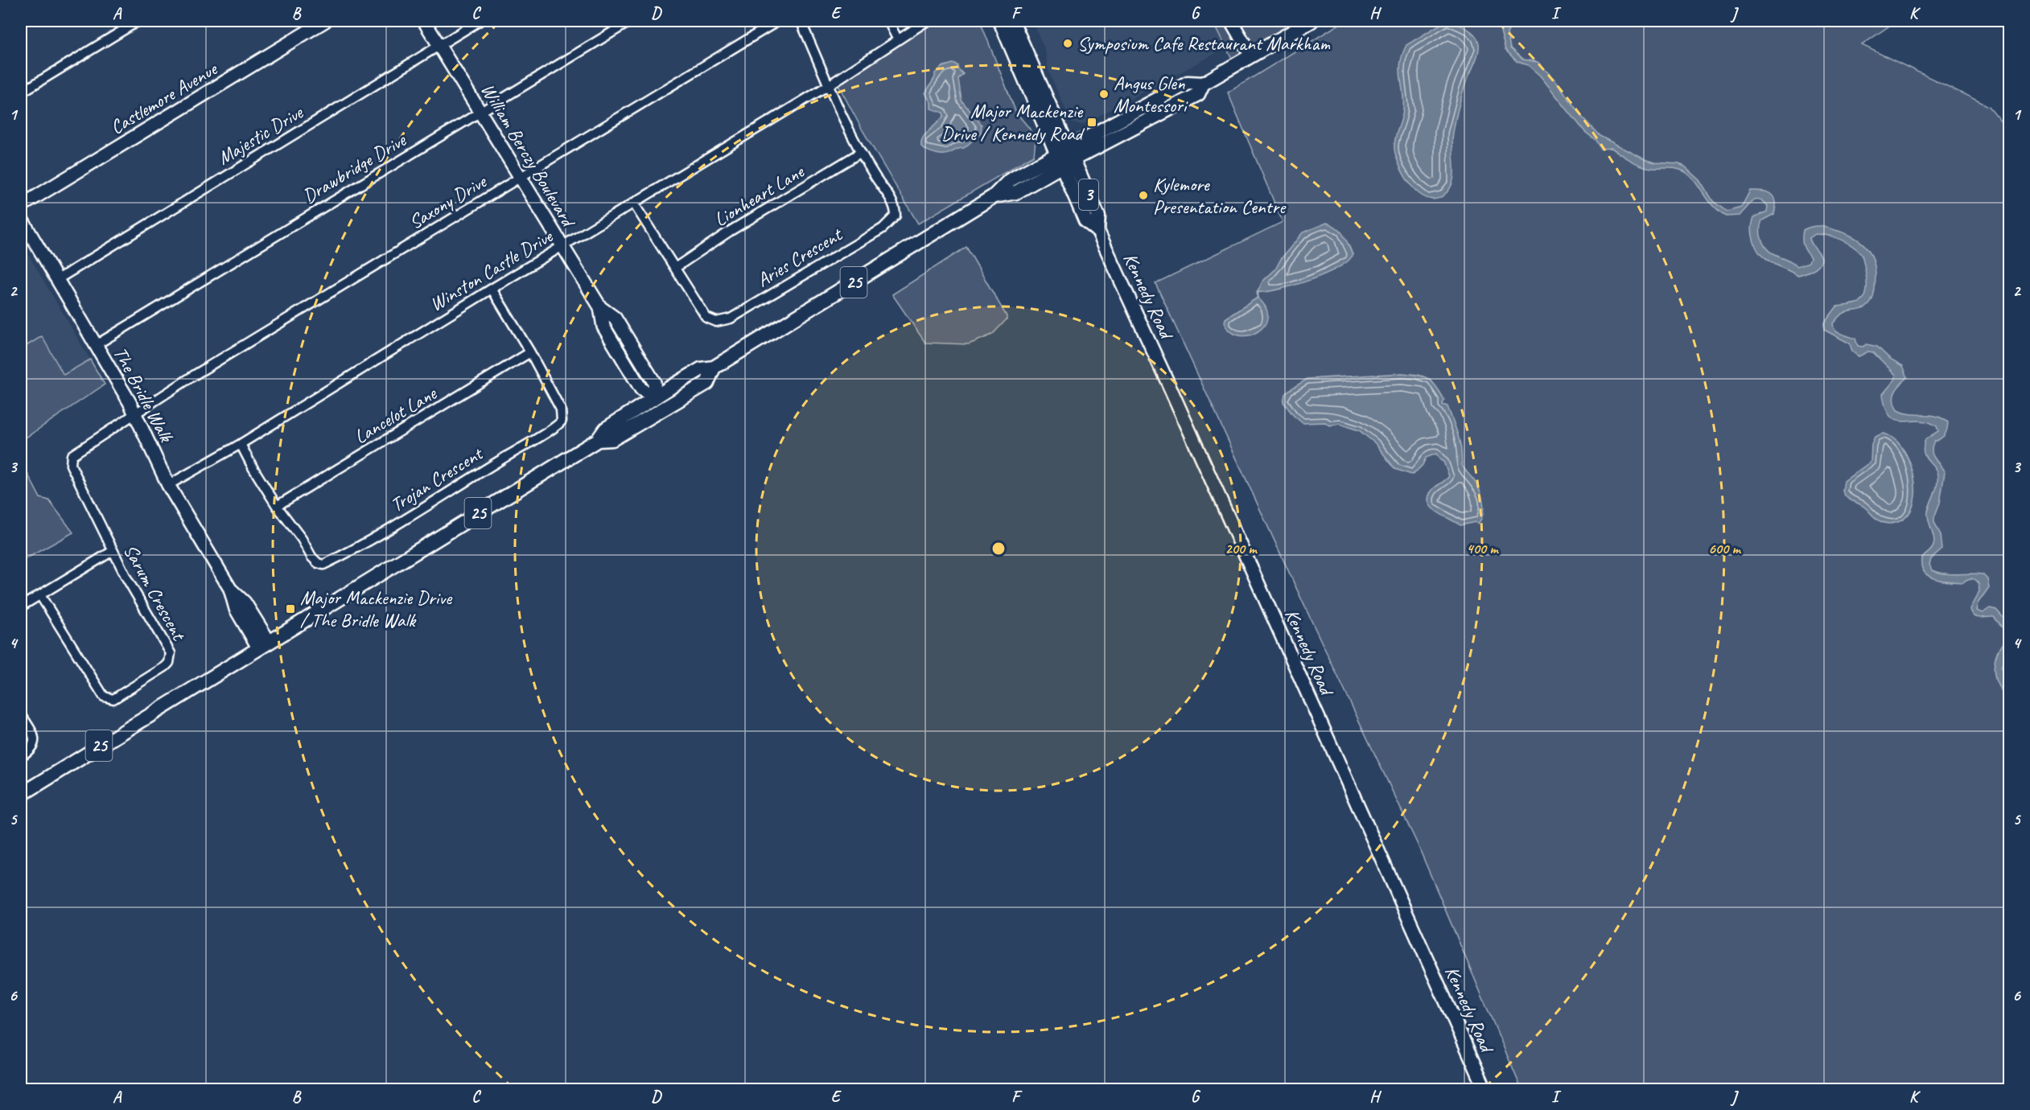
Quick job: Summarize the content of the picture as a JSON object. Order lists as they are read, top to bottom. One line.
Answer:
{"streets":{"main road":["3","25","Kennedy Road"],"street":["Castlemore Avenue","Majestic Drive","William Berczy Boulevard","Drawbridge Drive","Lionheart Lane","Saxony Drive","Aries Crescent","Winston Castle Drive","The Bridle Walk","Lancelot Lane","Trojan Crescent","Sarum Crescent"]},"crossings":[["Majestic Drive","William Berczy Boulevard"],["Majestic Drive","The Bridle Walk"],["William Berczy Boulevard","Drawbridge Drive"],["William Berczy Boulevard","Saxony Drive"],["William Berczy Boulevard","Winston Castle Drive"],["William Berczy Boulevard","25"],["Drawbridge Drive","The Bridle Walk"],["Lionheart Lane","Aries Crescent"],["Saxony Drive","The Bridle Walk"],["Saxony Drive","Sarum Crescent"],["Aries Crescent","Winston Castle Drive"],["Winston Castle Drive","The Bridle Walk"],["Winston Castle Drive","Trojan Crescent"],["25","Kennedy Road"],["25","The Bridle Walk"],["The Bridle Walk","Sarum Crescent"],["Lancelot Lane","Trojan Crescent"]],"places":{"other":["Symposium Cafe Restaurant Markham","Angus Glen Montessori","Kylemore Presentation Centre"],"transit":["Major Mackenzie Drive / Kennedy Road","Major Mackenzie Drive / The Bridle Walk"]},"grid":{"columns":["A","B","C","D","E","F","G","H","I","J","K"],"rows":["1","2","3","4","5","6"]},"rings":["200 m","400 m","600 m"]}
